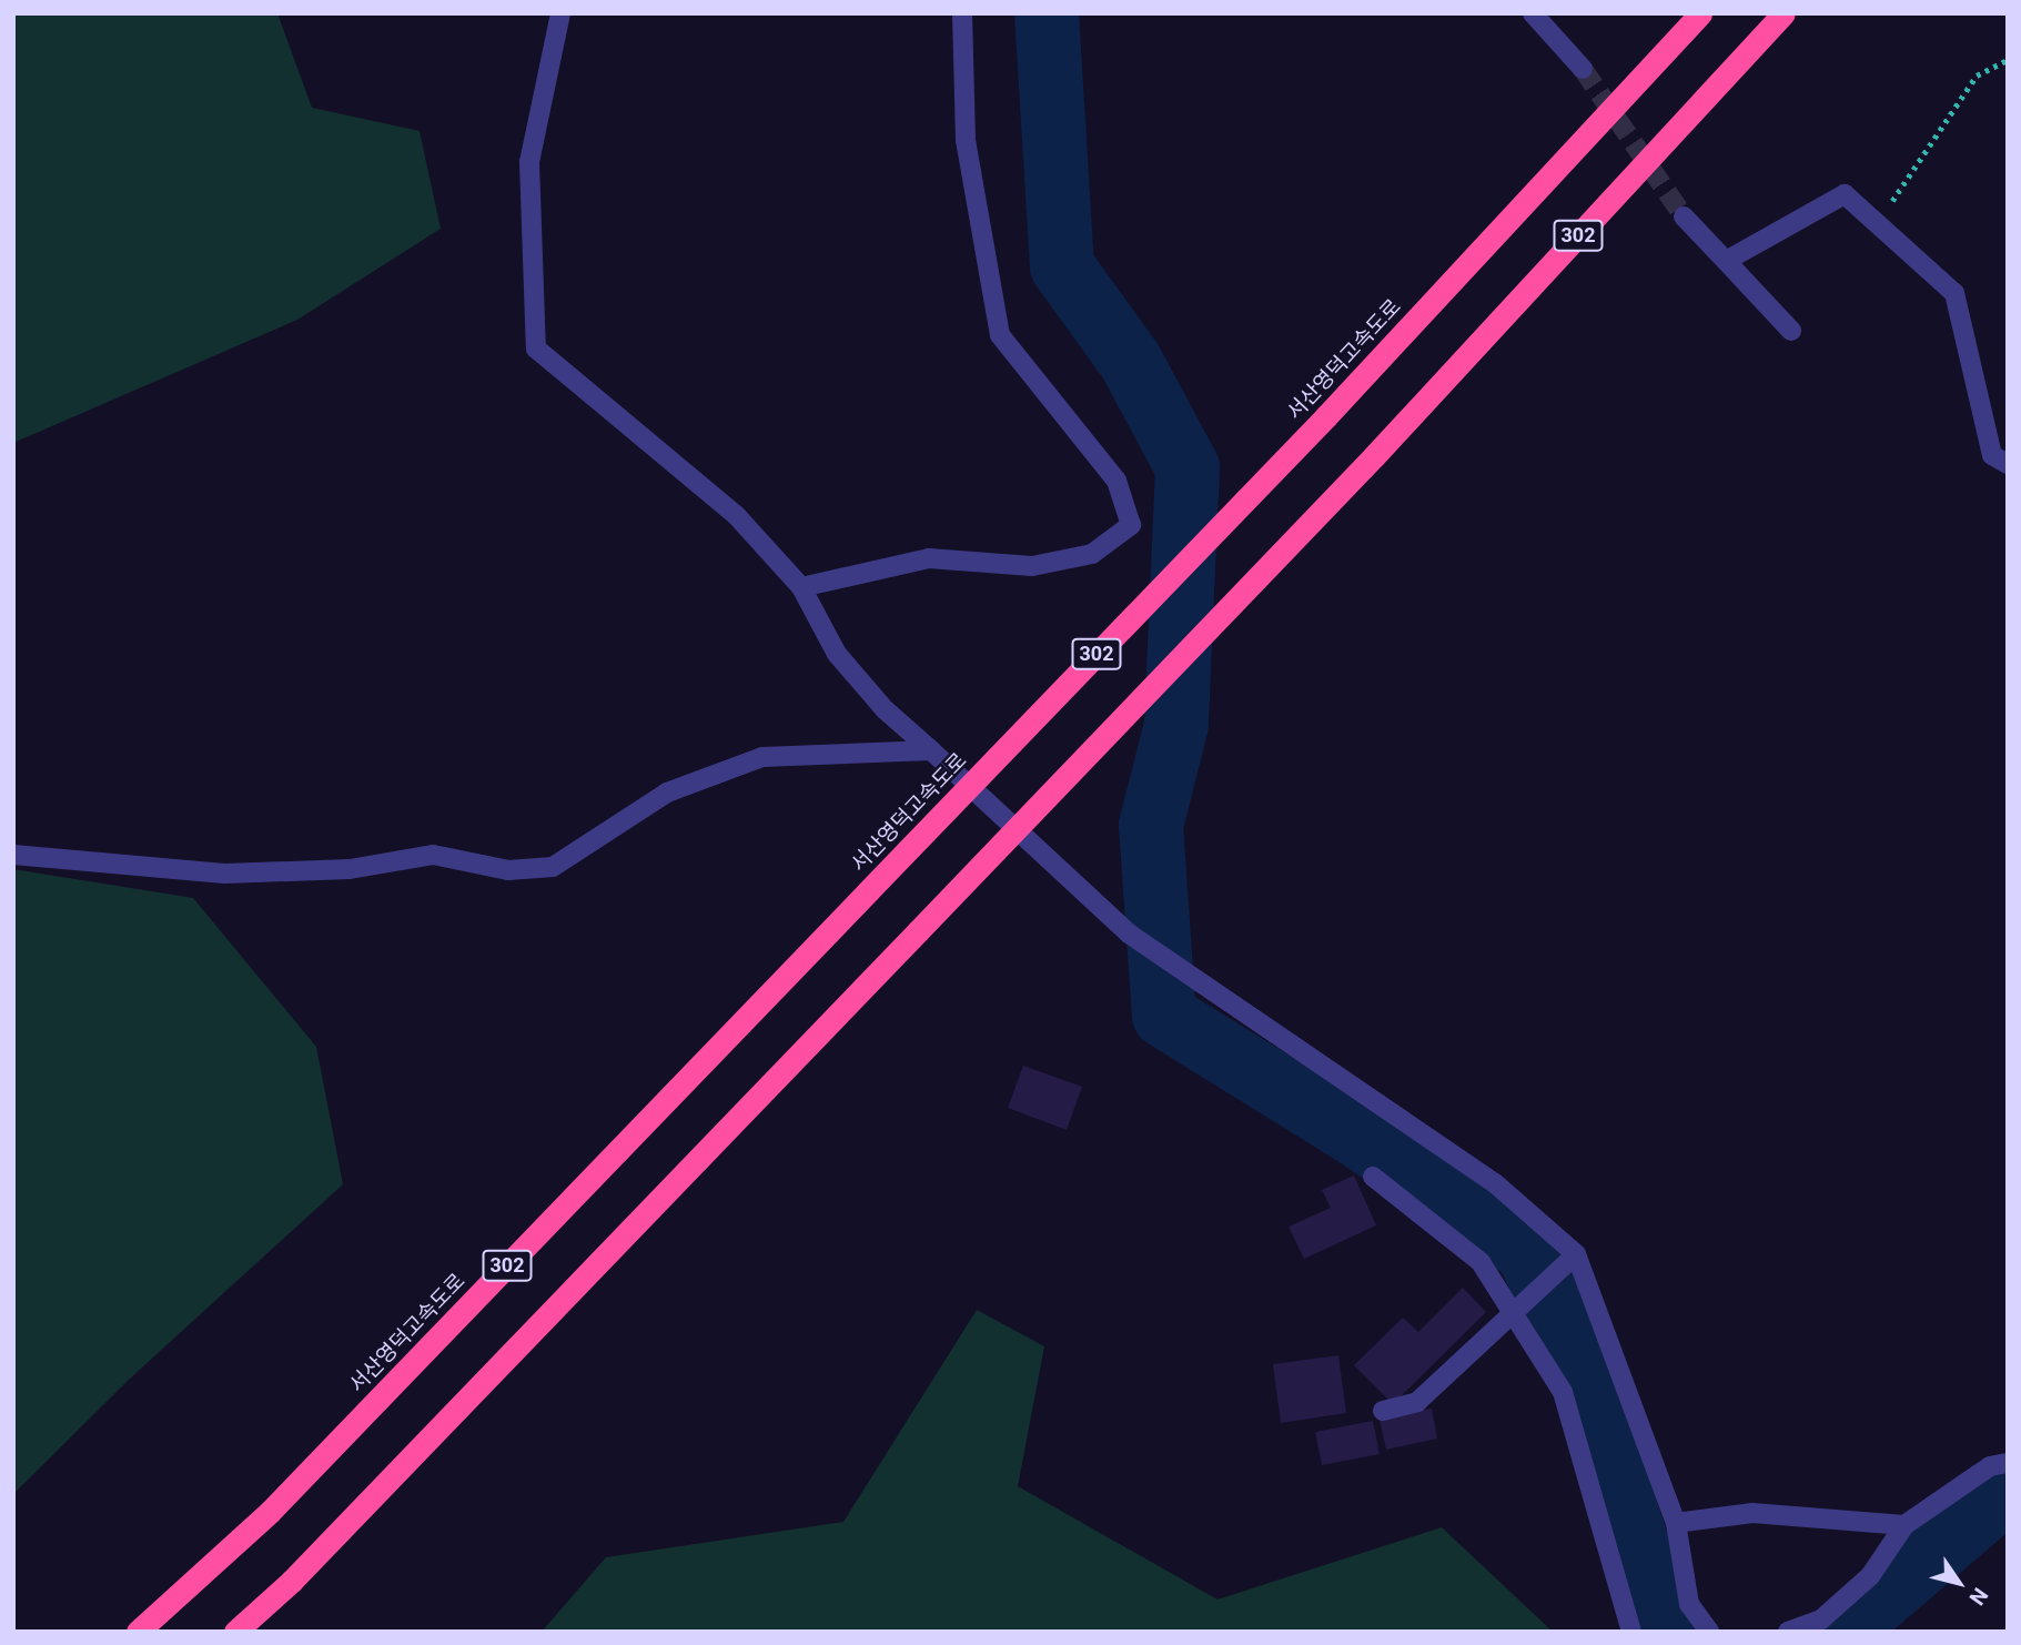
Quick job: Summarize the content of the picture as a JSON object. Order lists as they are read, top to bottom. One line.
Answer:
{"streets":{"highway":["302","서산영덕고속도로"]},"north":"bottom right"}
